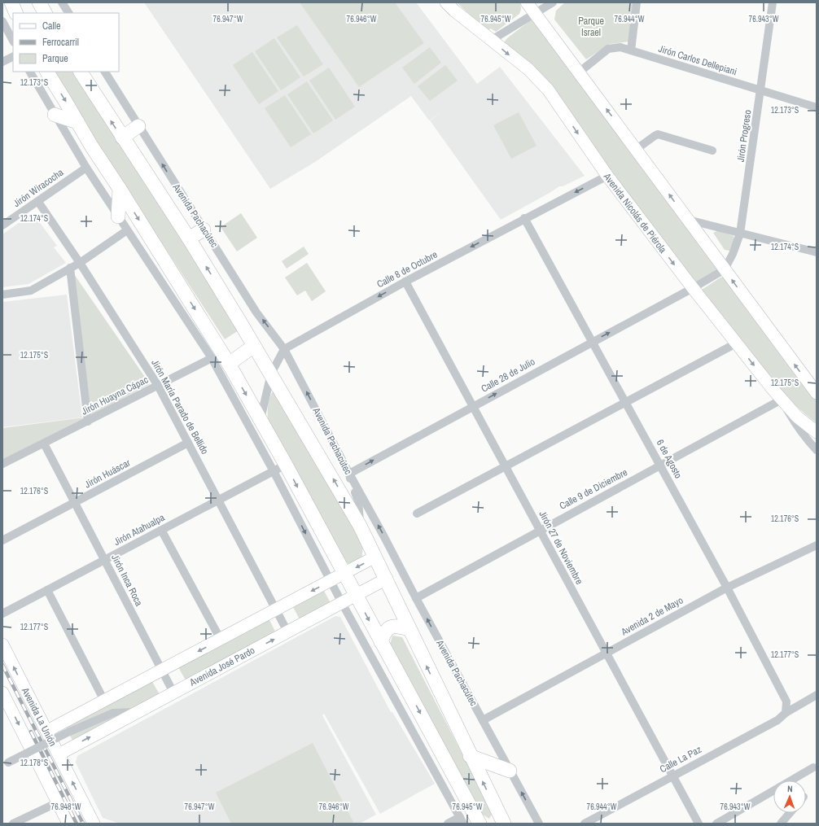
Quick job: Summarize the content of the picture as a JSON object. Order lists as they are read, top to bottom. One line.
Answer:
{"streets":{"main road":["Avenida Pachacútec"],"street":["Jirón Carlos Dellepiani","Jirón Progreso","Jirón Wiracocha","Avenida Nicolás de Piérola","Calle 8 de Octubre","Calle 28 de Julio","Jirón Huayna Cápac","Jirón María Parado de Bellido","6 de Agosto","Jirón Huáscar","Calle 9 de Diciembre","Jirón Atahualpa","Jirón 27 de Noviembre","Jirón Inca Roca","Avenida 2 de Mayo","Avenida José Pardo","Avenida La Unión","Calle La Paz"]},"crossings":[["Jirón Carlos Dellepiani","Jirón Progreso"],["Jirón Progreso","Calle 28 de Julio"],["Jirón Wiracocha","Jirón María Parado de Bellido"],["Avenida Nicolás de Piérola","Calle 8 de Octubre"],["Avenida Nicolás de Piérola","Calle 28 de Julio"],["Avenida Nicolás de Piérola","Calle 9 de Diciembre"],["Avenida Pachacútec","Calle 8 de Octubre"],["Avenida Pachacútec","Calle 28 de Julio"],["Avenida Pachacútec","Calle 9 de Diciembre"],["Avenida Pachacútec","Avenida 2 de Mayo"],["Avenida Pachacútec","Avenida José Pardo"],["Calle 8 de Octubre","6 de Agosto"],["Calle 8 de Octubre","Jirón 27 de Noviembre"],["Calle 28 de Julio","6 de Agosto"],["Calle 28 de Julio","Jirón 27 de Noviembre"],["Jirón Huayna Cápac","Jirón María Parado de Bellido"],["Jirón Huayna Cápac","Jirón Inca Roca"],["Jirón María Parado de Bellido","Jirón Huáscar"],["Jirón María Parado de Bellido","Jirón Atahualpa"],["Jirón María Parado de Bellido","Avenida José Pardo"],["6 de Agosto","Calle 9 de Diciembre"],["6 de Agosto","Avenida 2 de Mayo"],["6 de Agosto","Calle La Paz"],["Jirón Huáscar","Jirón Inca Roca"],["Calle 9 de Diciembre","Jirón 27 de Noviembre"],["Jirón Atahualpa","Jirón Inca Roca"],["Jirón 27 de Noviembre","Avenida 2 de Mayo"],["Jirón 27 de Noviembre","Calle La Paz"],["Jirón Inca Roca","Avenida José Pardo"],["Avenida José Pardo","Avenida La Unión"]],"one_way":["Calle 8 de Octubre"],"parks":["Parque Israel"],"legend":["Calle","Ferrocarril","Parque"],"north":"top","coordinates":["76.947°W","76.946°W","76.945°W","76.944°W","76.943°W","12.173°S","12.174°S","12.175°S","12.176°S","12.177°S","12.178°S","76.948°W"]}
